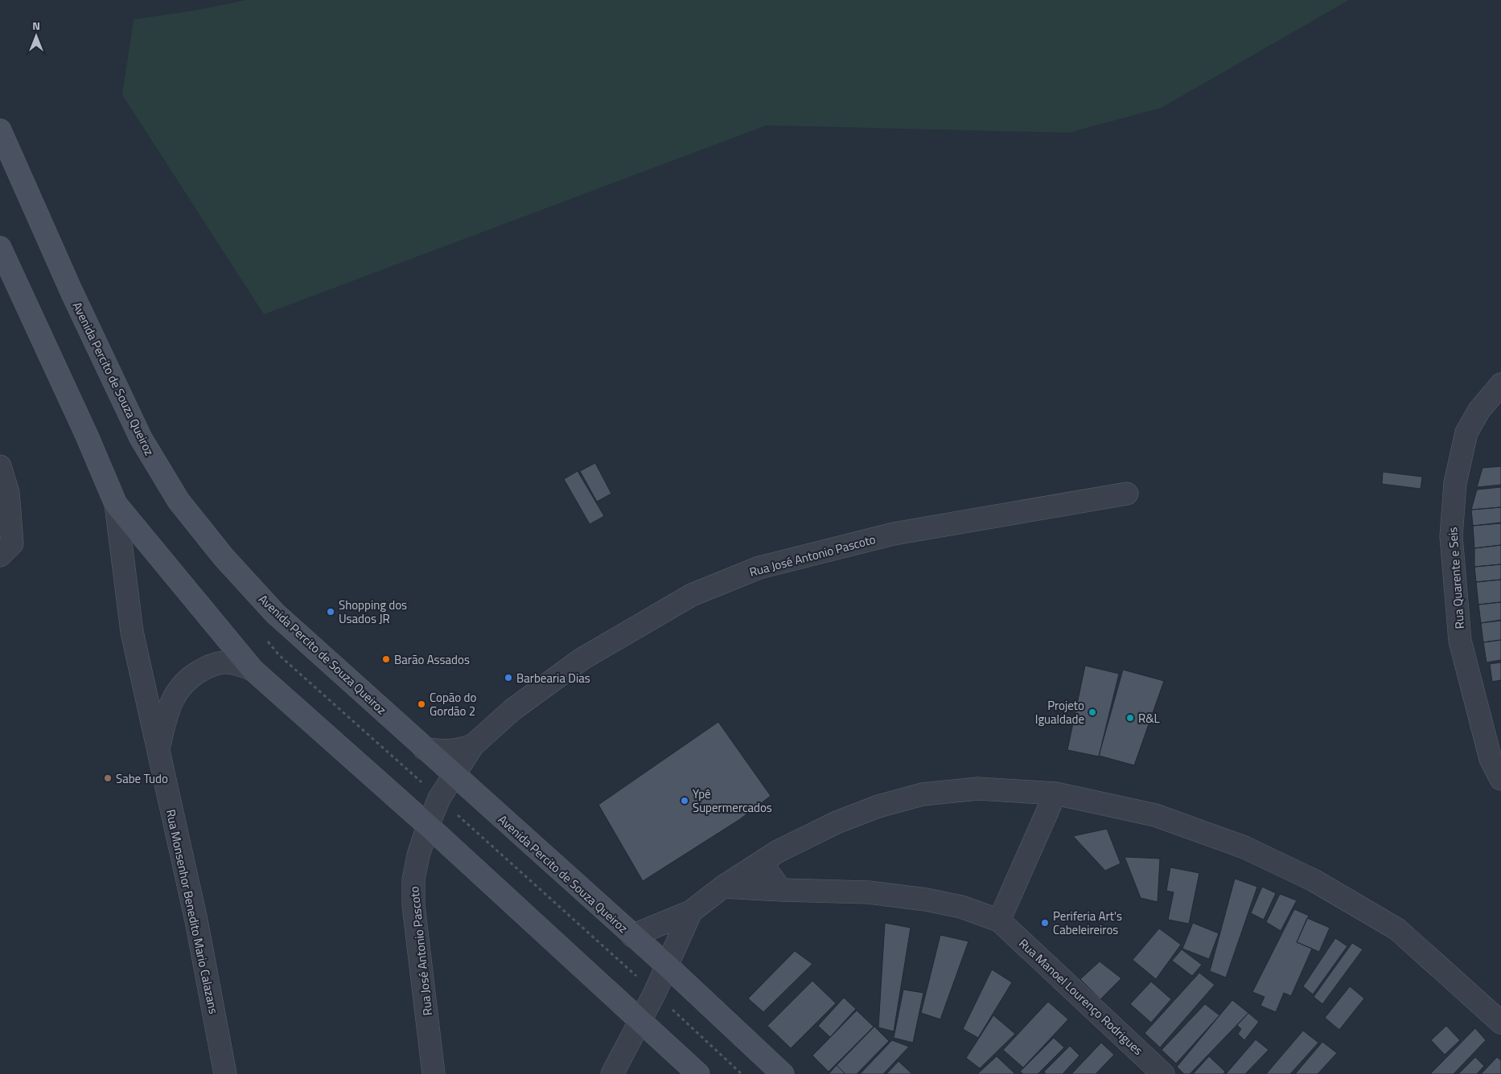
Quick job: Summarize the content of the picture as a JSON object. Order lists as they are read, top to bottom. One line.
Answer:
{"streets":{"main road":["Avenida Percito de Souza Queiroz"],"street":["Rua José Antonio Pascoto","Rua Quarente e Seis","Rua Monsenhor Benedito Mario Calazans","Rua Manoel Lourenço Rodrigues"]},"crossings":[["Avenida Percito de Souza Queiroz","Rua José Antonio Pascoto"]],"places":["Shopping dos Usados JR","Barão Assados","Barbearia Dias","Copão do Gordão 2","Projeto Igualdade","R&L","Sabe Tudo","Ypê Supermercados","Periferia Art's Cabeleireiros"],"north":"top"}
